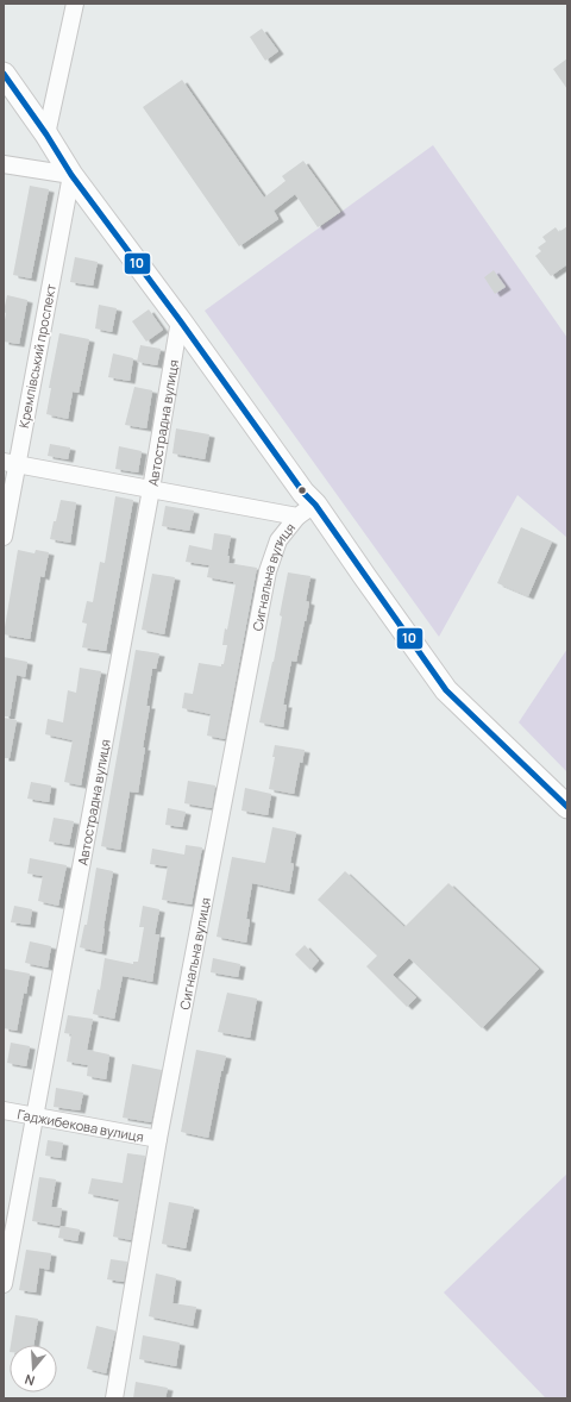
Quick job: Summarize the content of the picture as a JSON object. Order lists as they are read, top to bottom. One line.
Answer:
{"streets":{"street":["Кремлівський проспект","Автострадна вулиця","Сигнальна вулиця","Гаджибекова вулиця"]},"crossings":[["Автострадна вулиця","Гаджибекова вулиця"],["Сигнальна вулиця","Гаджибекова вулиця"]],"lines":["transit line 10"],"north":"bottom"}
